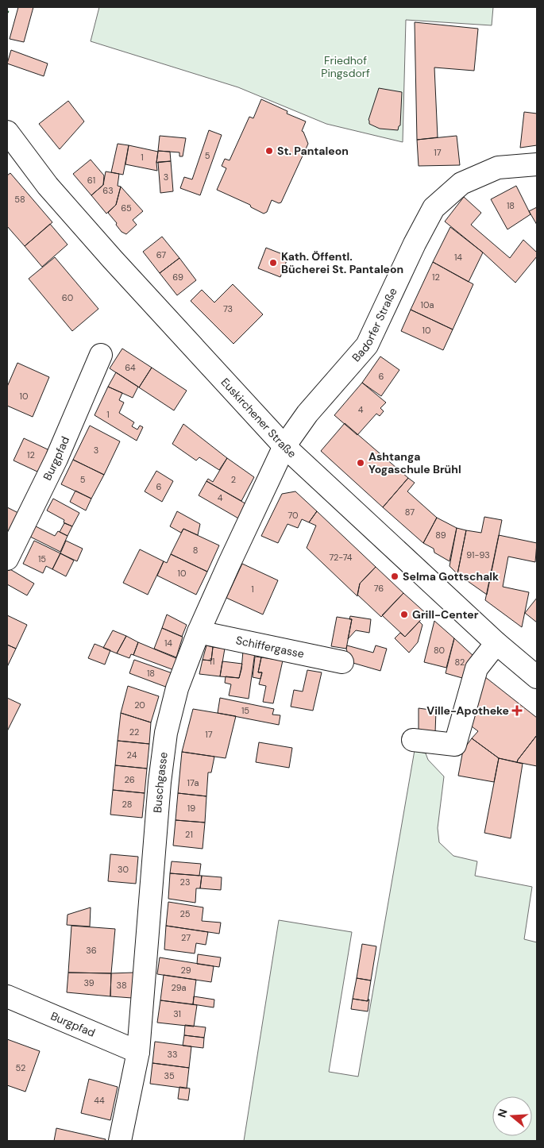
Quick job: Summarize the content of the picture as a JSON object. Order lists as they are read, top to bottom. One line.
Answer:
{"streets":{"street":["Badorfer Straße","Euskirchener Straße","Burgpfad","Schiffergasse","Buschgasse"]},"crossings":[["Badorfer Straße","Euskirchener Straße"],["Badorfer Straße","Buschgasse"],["Euskirchener Straße","Buschgasse"],["Burgpfad","Buschgasse"],["Schiffergasse","Buschgasse"]],"parks":["Friedhof Pingsdorf"],"places":{"other":["St. Pantaleon","Kath. Öffentl. Bücherei St. Pantaleon","Ashtanga Yogaschule Brühl","Selma Gottschalk","Grill-Center"],"health":["Ville-Apotheke"]},"house_numbers":["17","5","1","3","61","63","58","18","65","67","14","69","12","60","10a","73","10","64","6","10","4","1","3","12","5","2","6","4","87","70","89","8","91-93","72-74","15","10","76","1","14","80","11","82","18","20","15","22","17","24","26","17a","28","19","21","30","23","25","27","36","29","39","38","29a","31","33","52","35","44"],"north":"left"}
